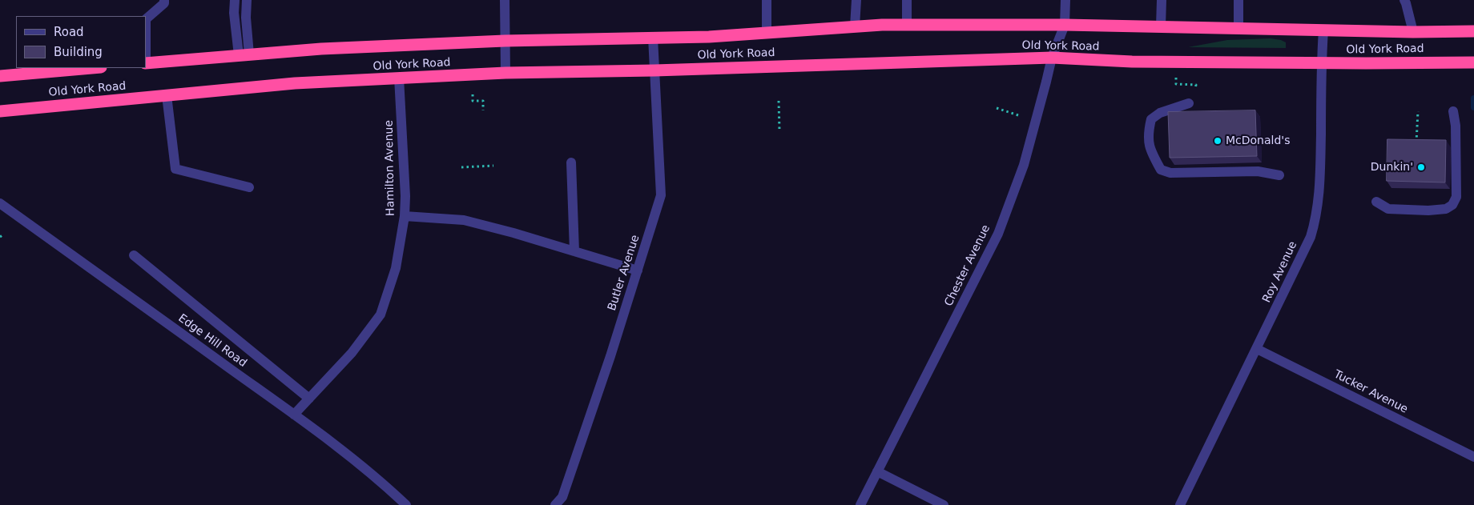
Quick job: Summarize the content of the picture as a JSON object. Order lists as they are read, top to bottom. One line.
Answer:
{"streets":{"highway":["Old York Road"],"street":["Hamilton Avenue","Chester Avenue","Roy Avenue","Butler Avenue","Edge Hill Road","Tucker Avenue"]},"crossings":[["Old York Road","Hamilton Avenue"],["Old York Road","Chester Avenue"],["Old York Road","Roy Avenue"],["Old York Road","Butler Avenue"],["Hamilton Avenue","Edge Hill Road"],["Roy Avenue","Tucker Avenue"]],"places":["McDonald's","Dunkin'"],"legend":["Road","Building"]}
